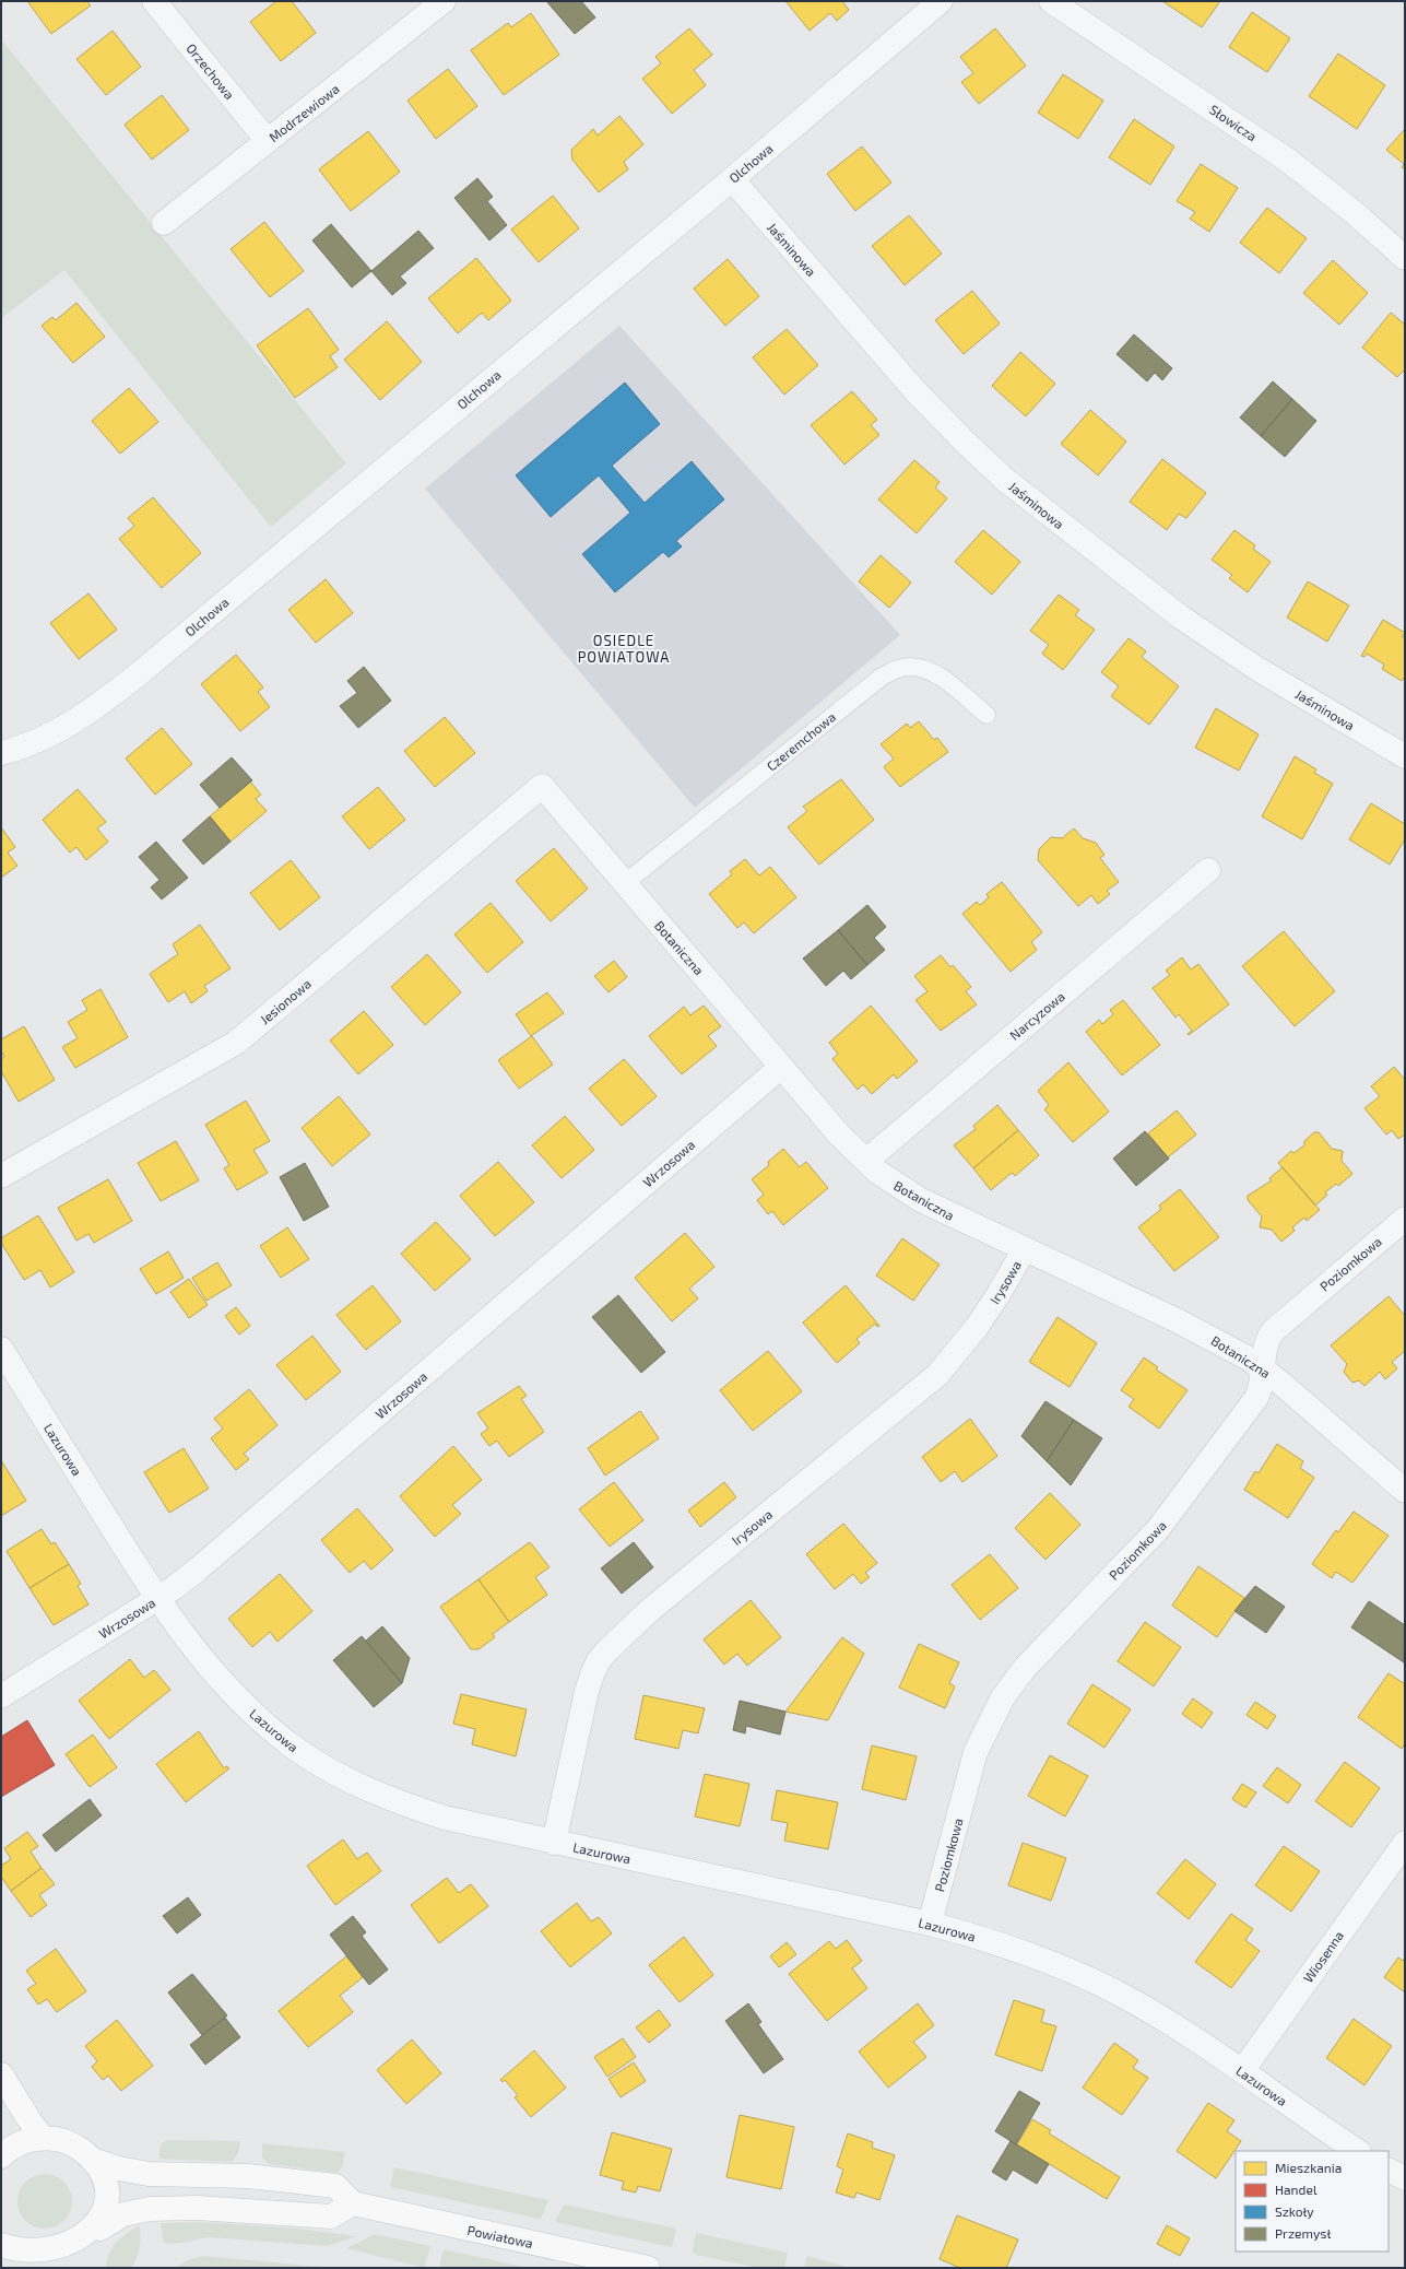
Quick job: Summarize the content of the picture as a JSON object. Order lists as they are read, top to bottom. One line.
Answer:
{"streets":{"street":["Orzechowa","Modrzewiowa","Słowicza","Olchowa","Jaśminowa","Botaniczna","Jesionowa","Narcyzowa","Wrzosowa","Poziomkowa","Irysowa","Lazurowa","Wiosenna","Powiatowa"],"lane":["Czeremchowa"]},"crossings":[["Orzechowa","Modrzewiowa"],["Olchowa","Jaśminowa"],["Czeremchowa","Botaniczna"],["Botaniczna","Jesionowa"],["Botaniczna","Narcyzowa"],["Botaniczna","Wrzosowa"],["Botaniczna","Poziomkowa"],["Botaniczna","Irysowa"],["Wrzosowa","Lazurowa"],["Poziomkowa","Lazurowa"],["Irysowa","Lazurowa"],["Lazurowa","Wiosenna"]],"districts":["OSIEDLE POWIATOWA"],"legend":["Mieszkania","Handel","Szkoły","Przemysł"]}
